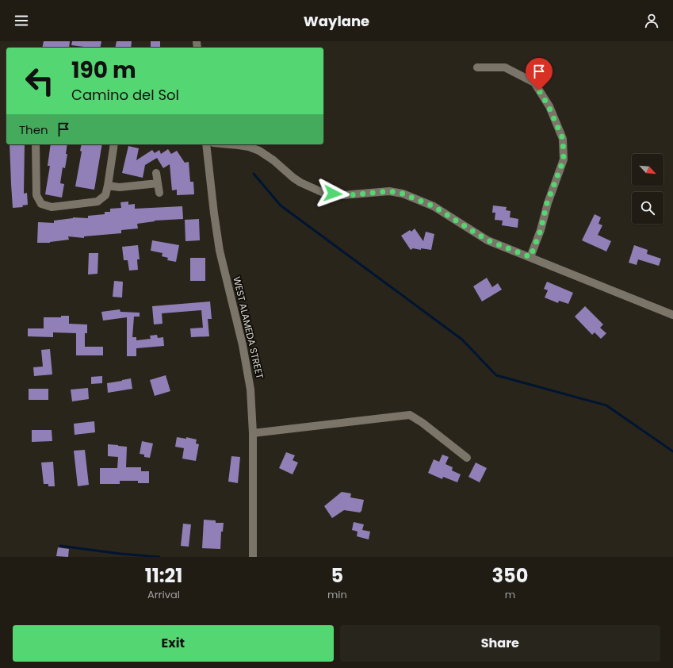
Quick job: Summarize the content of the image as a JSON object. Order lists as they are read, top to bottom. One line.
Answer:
{"streets":{"street":["WEST ALAMEDA STREET"]},"north":"bottom right","page":{"header":"Waylane","turn":["190 m","Camino del Sol"],"then":"Then","eta":["11:21","Arrival","5","min","350","m"],"buttons":["Exit","Share"]}}
